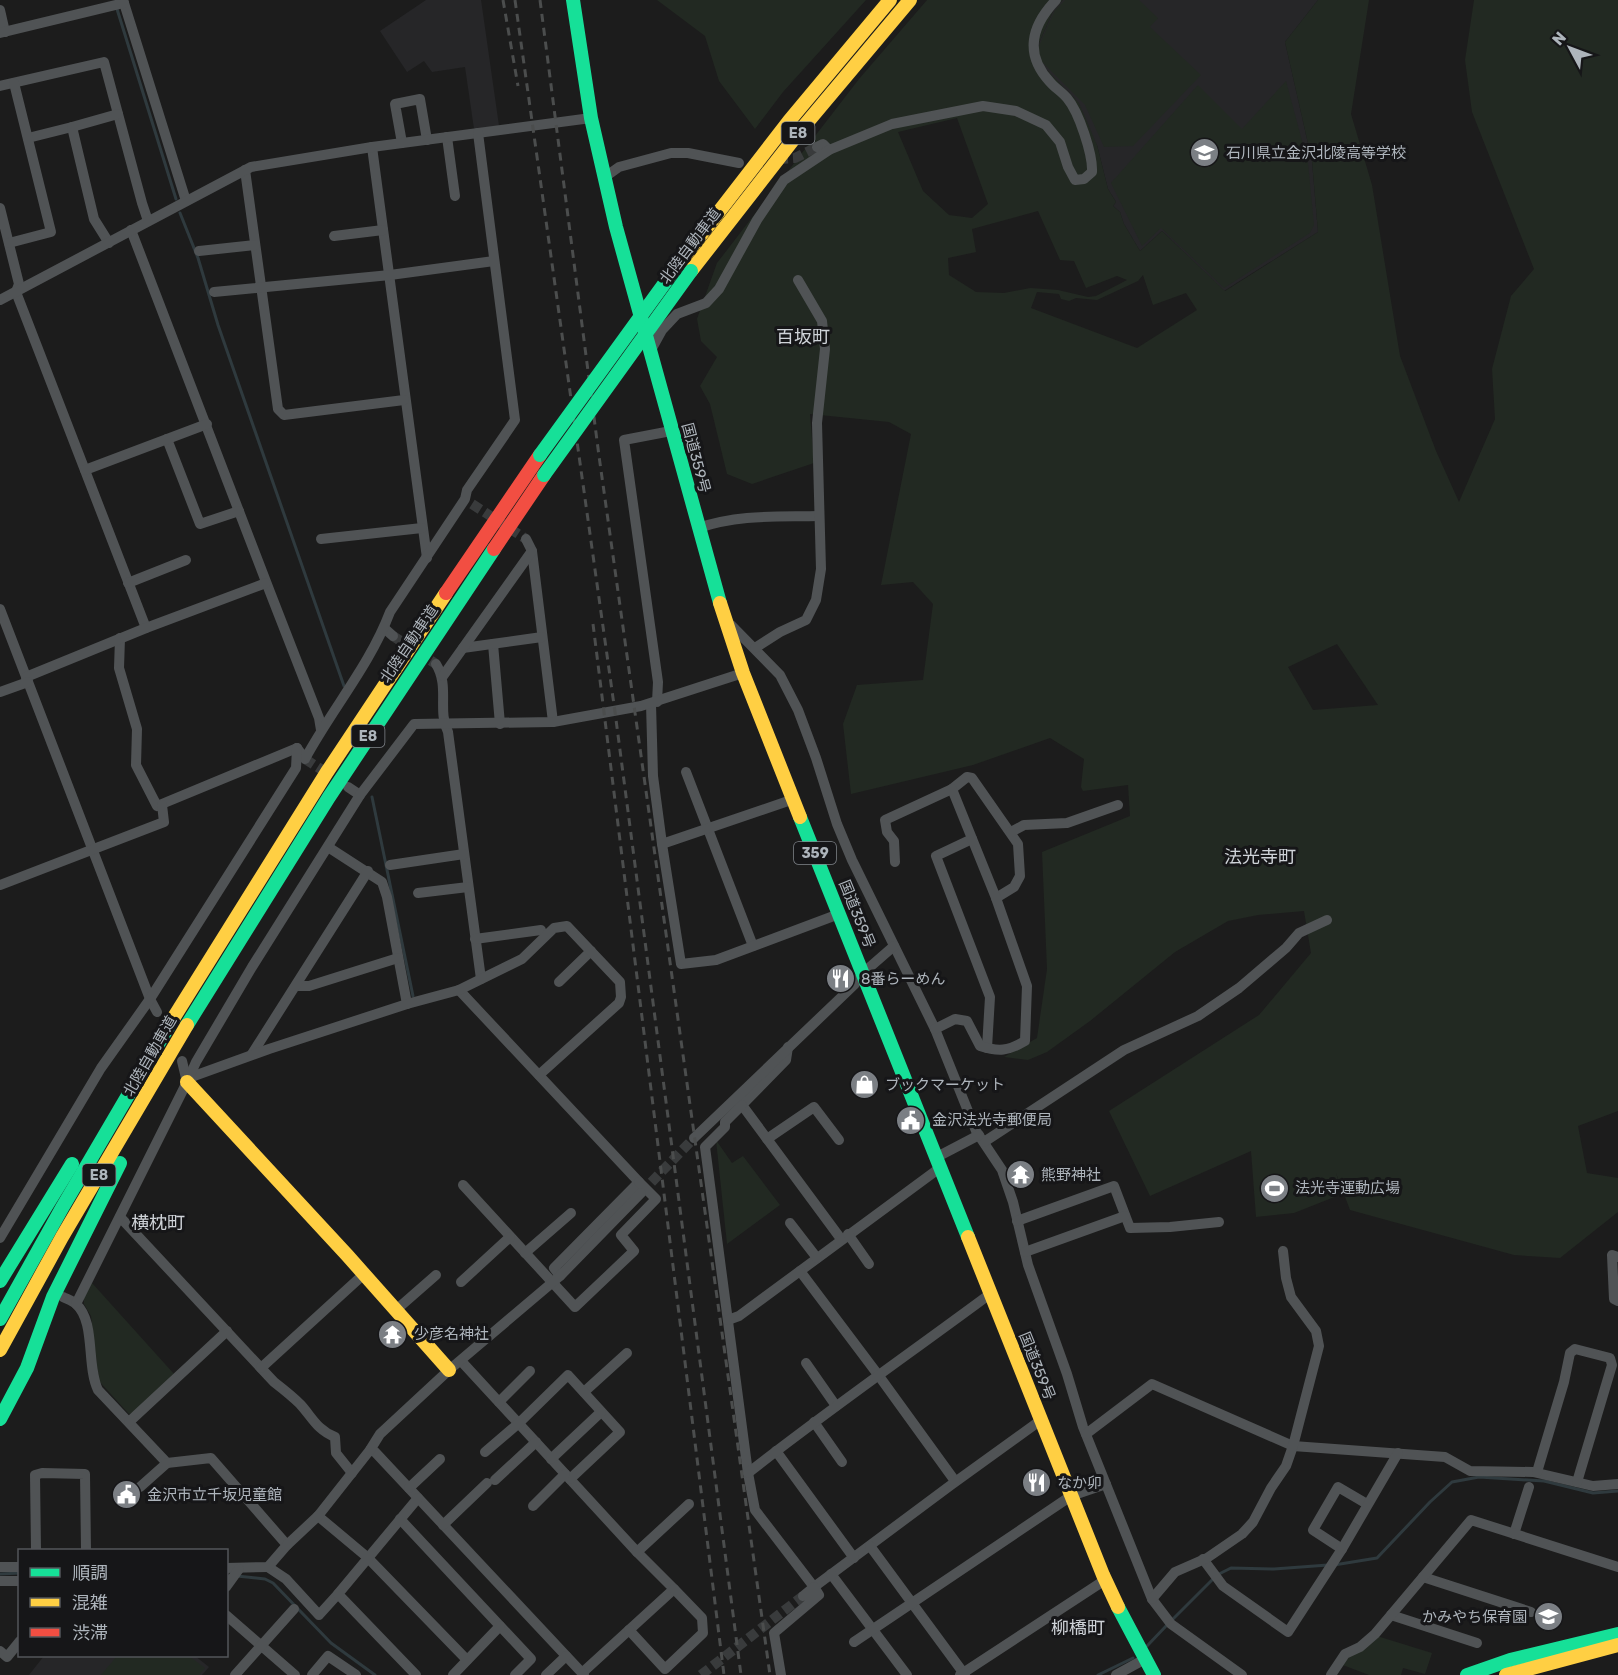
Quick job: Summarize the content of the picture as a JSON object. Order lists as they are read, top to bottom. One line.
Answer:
{"streets":{"main road":["E8","北陸自動車道","国道359号","359"]},"districts":["百坂町","法光寺町","横枕町","柳橋町"],"places":{"school or university":["石川県立金沢北陵高等学校","かみやち保育園"],"restaurant":["8番らーめん","なか卯"],"shop":["ブックマーケット"],"public building":["金沢法光寺郵便局","金沢市立千坂児童館"],"temple":["熊野神社","少彦名神社"],"sports":["法光寺運動広場"]},"legend":["順調","混雑","渋滞"],"north":"top left"}
